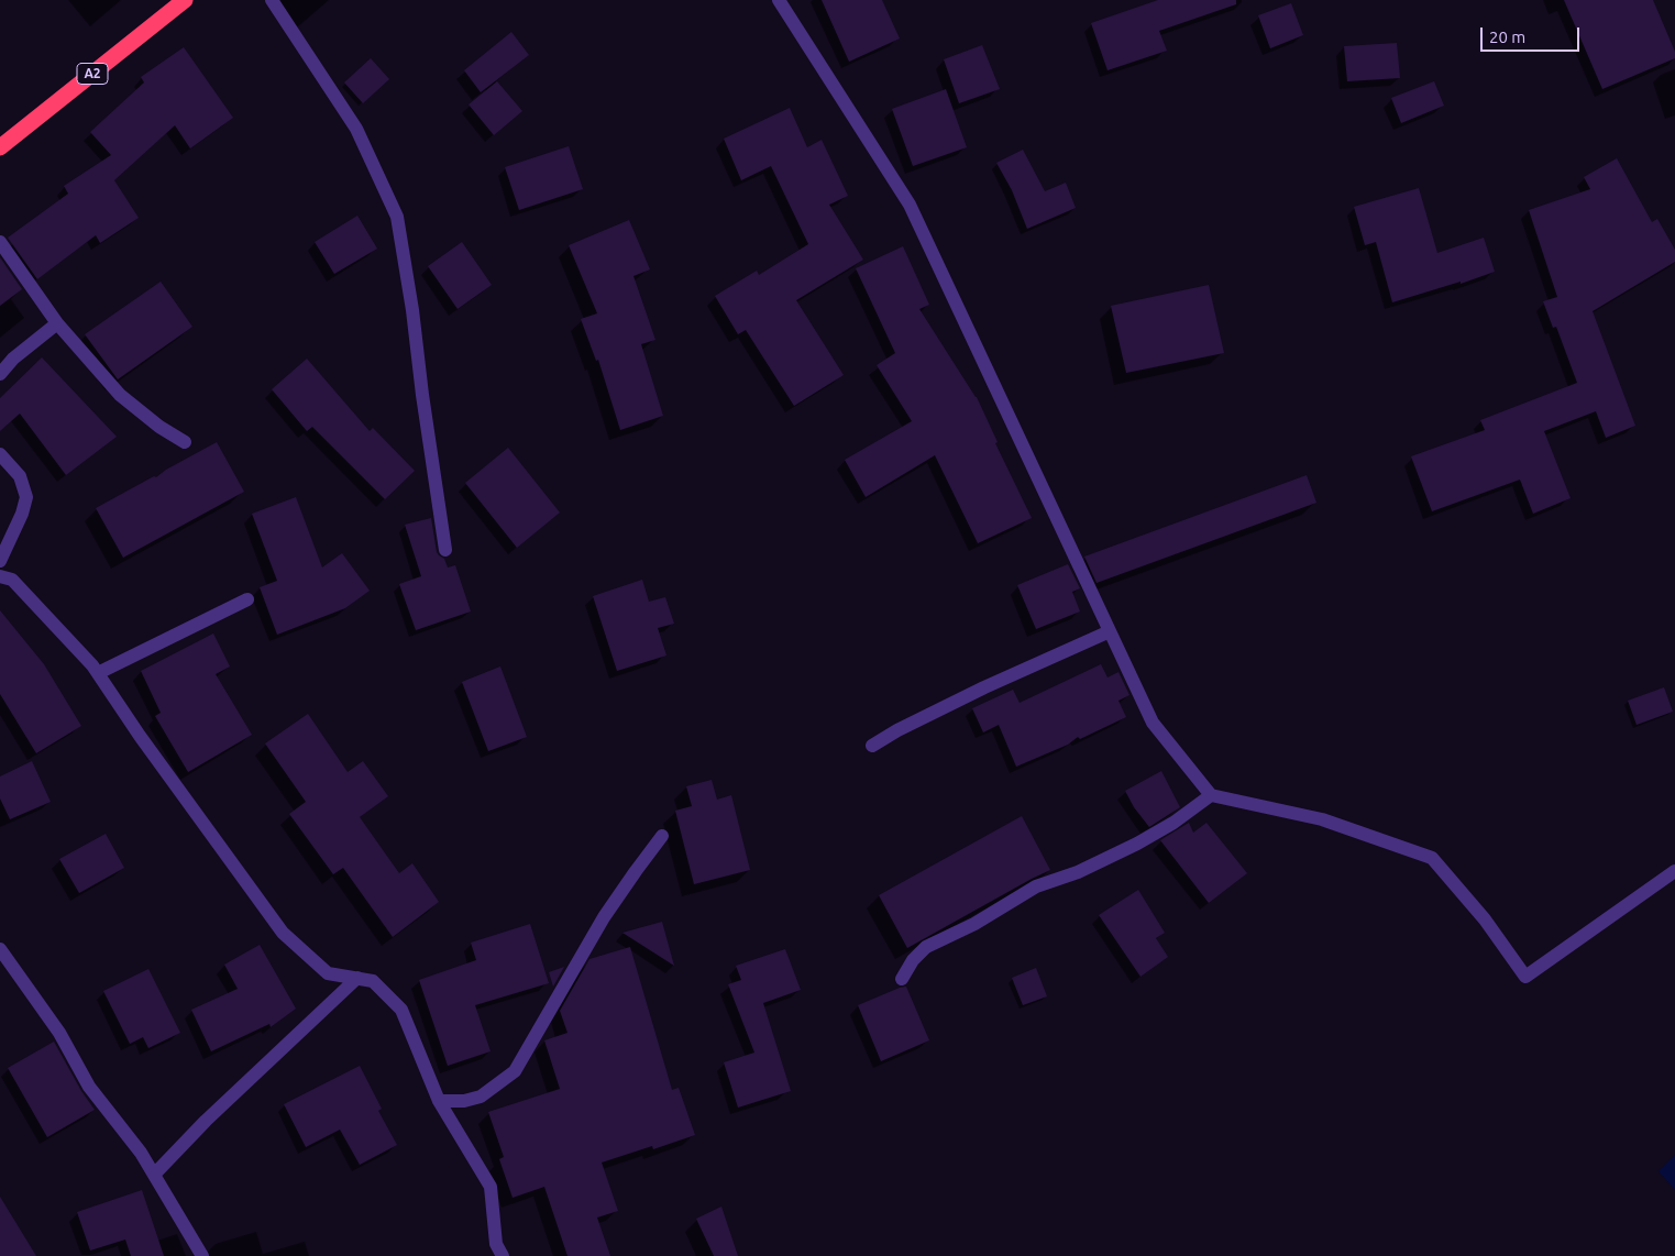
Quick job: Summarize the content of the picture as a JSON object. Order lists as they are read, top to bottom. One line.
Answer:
{"streets":{"highway":["A2"]},"scale_bar":"20 m"}
